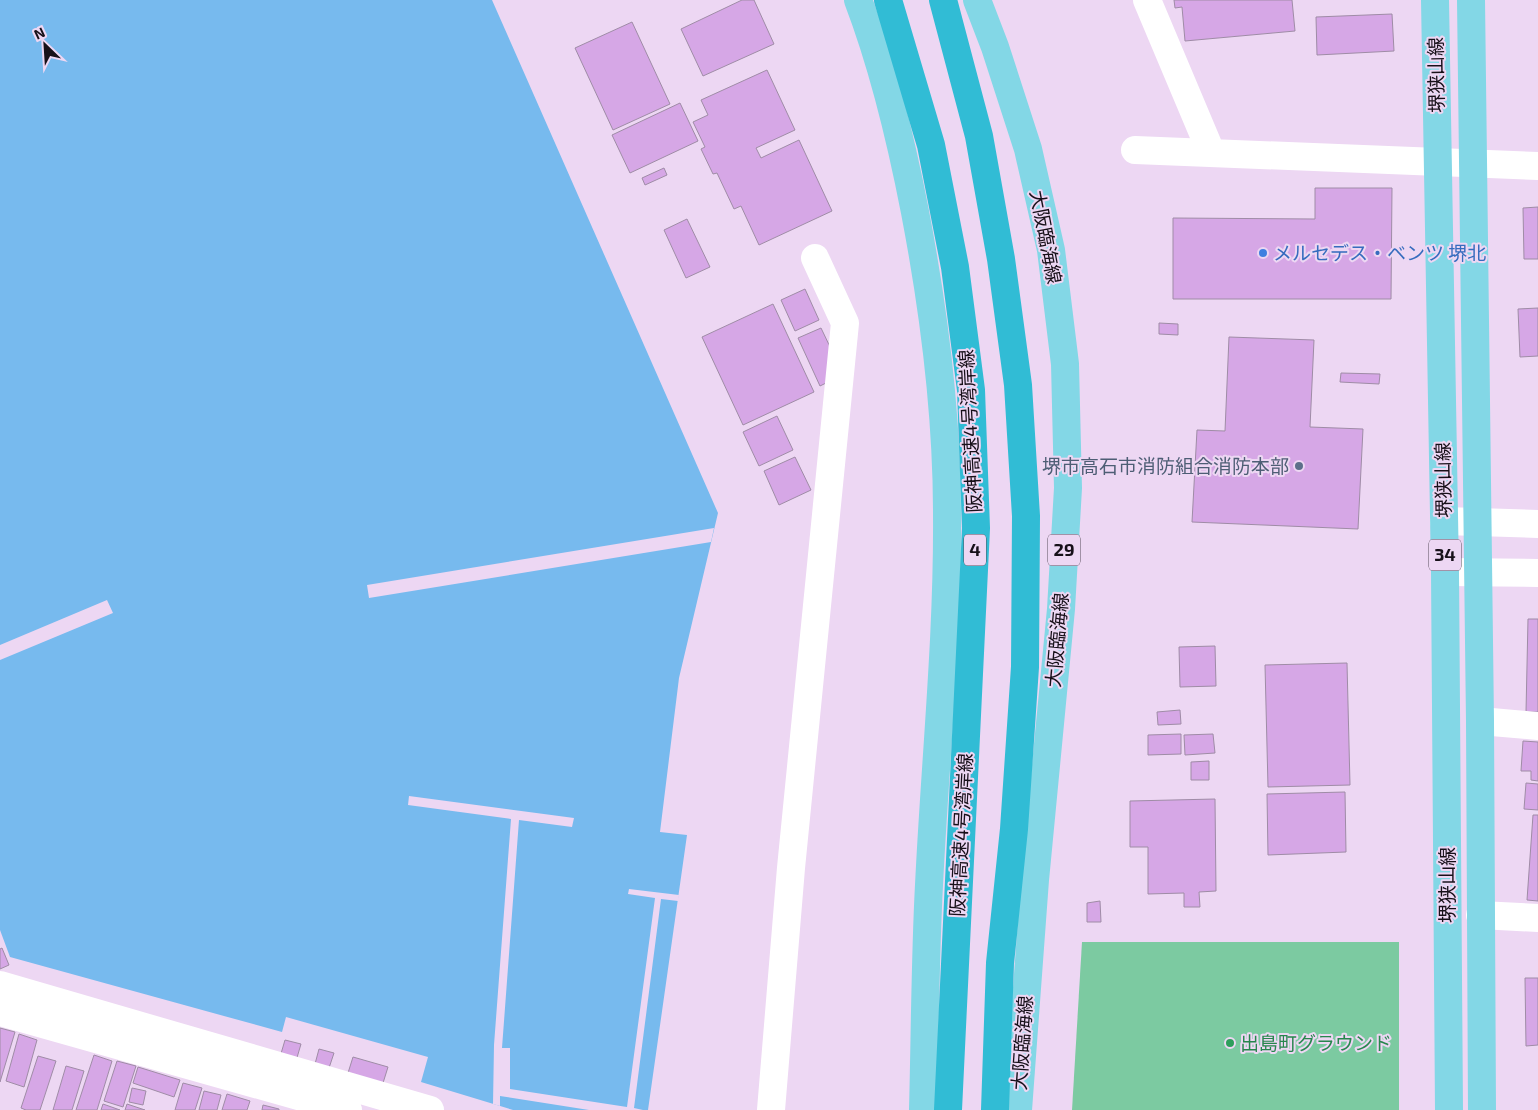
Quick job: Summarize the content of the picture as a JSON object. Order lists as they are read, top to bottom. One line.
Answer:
{"streets":{"highway":["阪神高速4号湾岸線","4"],"main road":["堺狭山線","大阪臨海線","29","34"]},"places":["メルセデス・ベンツ 堺北","堺市高石市消防組合消防本部","出島町グラウンド"],"north":"top left"}
